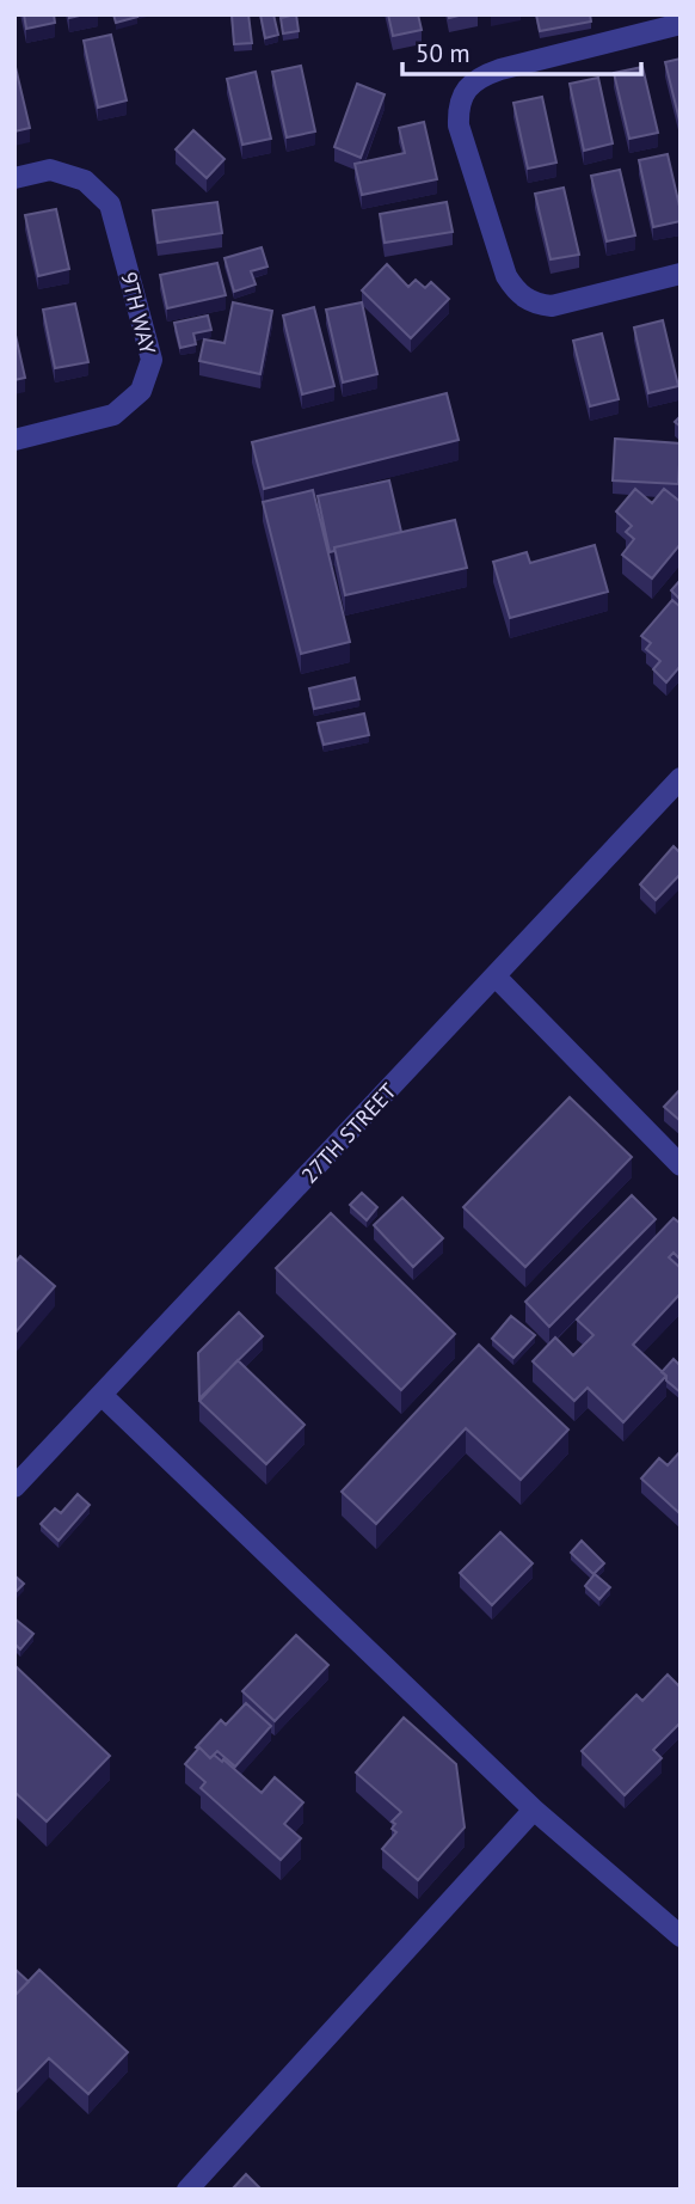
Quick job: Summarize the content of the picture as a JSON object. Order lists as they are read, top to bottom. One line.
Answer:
{"streets":{"street":["9TH WAY","27TH STREET"]},"scale_bar":"50 m"}
